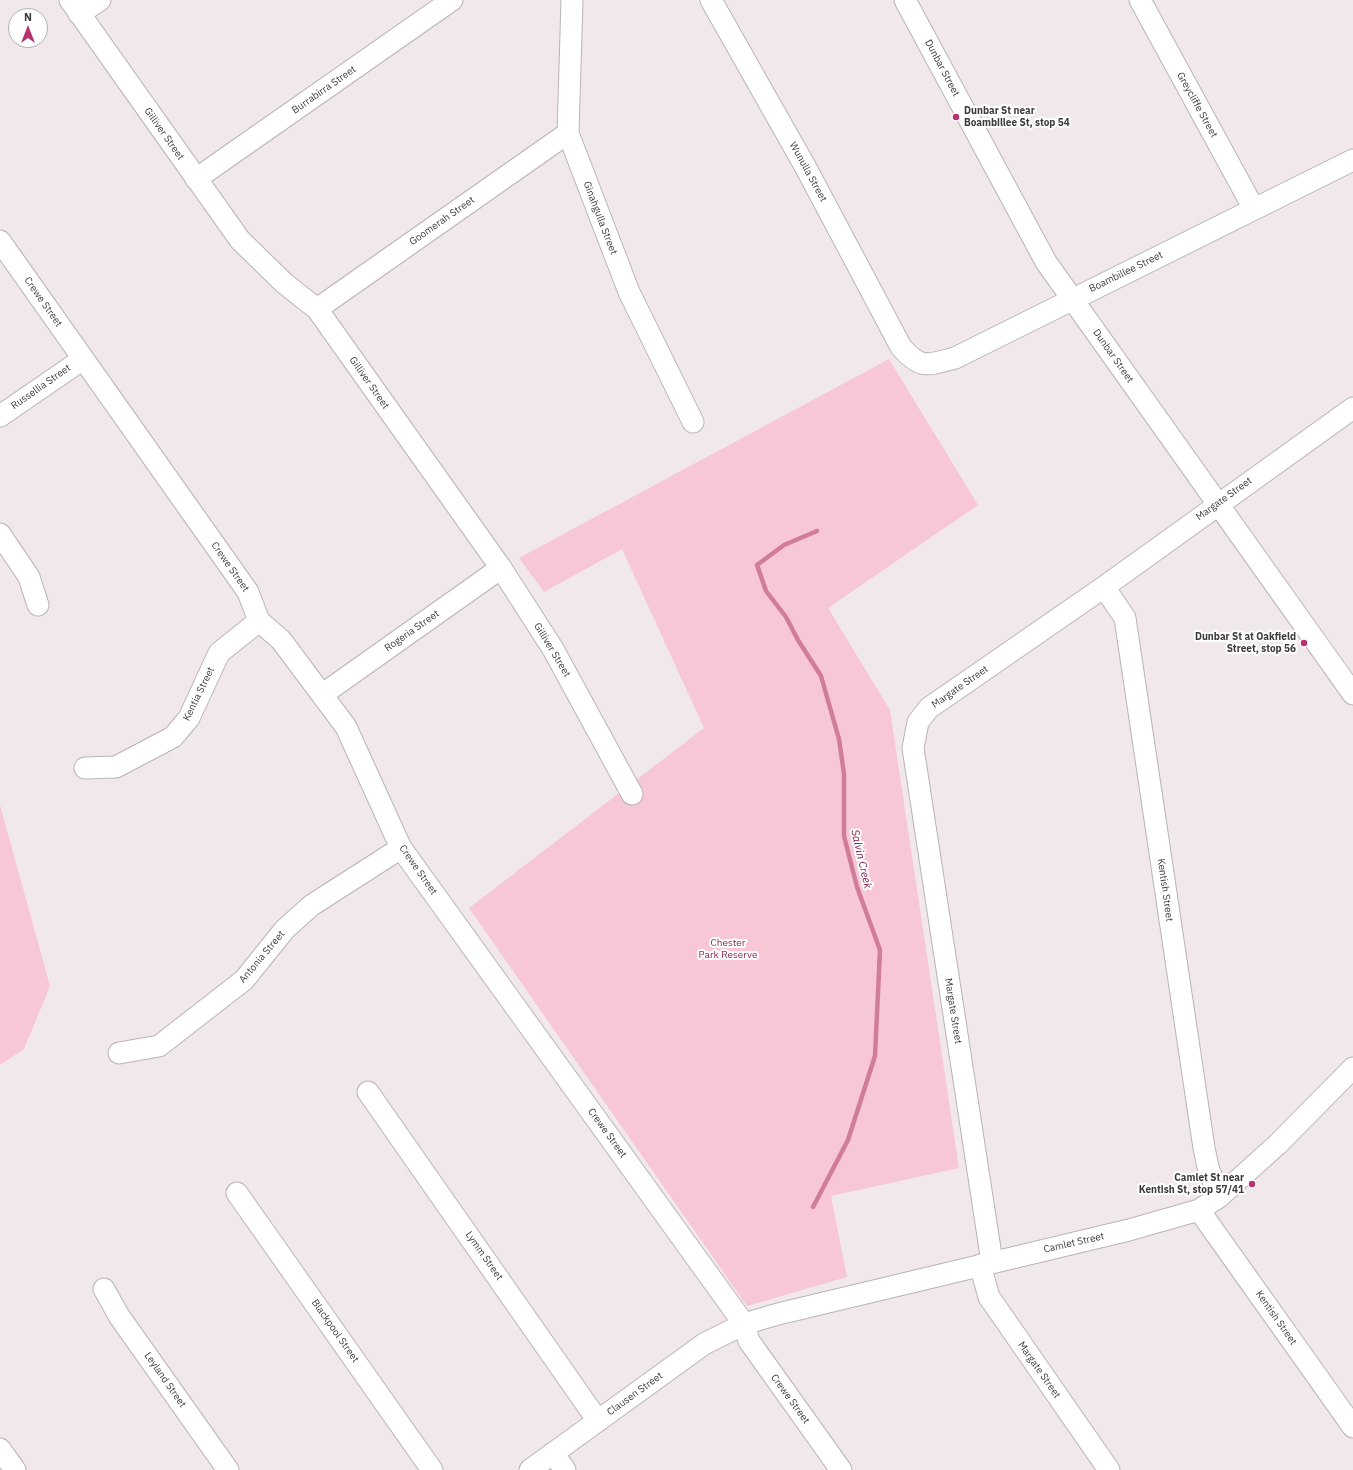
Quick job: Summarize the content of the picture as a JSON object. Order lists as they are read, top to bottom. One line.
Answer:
{"streets":{"street":["Dunbar Street","Burrabirra Street","Greycliffe Street","Gilliver Street","Wunulla Street","Ginahgulla Street","Goomerah Street","Boambillee Street","Crewe Street","Russellia Street","Margate Street","Rogeria Street","Kentia Street","Kentish Street","Antonia Street","Camlet Street","Lymm Street","Blackpool Street","Leyland Street","Clausen Street"]},"crossings":[["Dunbar Street","Boambillee Street"],["Dunbar Street","Margate Street"],["Burrabirra Street","Gilliver Street"],["Greycliffe Street","Boambillee Street"],["Gilliver Street","Goomerah Street"],["Gilliver Street","Rogeria Street"],["Wunulla Street","Boambillee Street"],["Ginahgulla Street","Goomerah Street"],["Crewe Street","Russellia Street"],["Crewe Street","Rogeria Street"],["Crewe Street","Kentia Street"],["Crewe Street","Antonia Street"],["Crewe Street","Camlet Street"],["Crewe Street","Clausen Street"],["Margate Street","Kentish Street"],["Margate Street","Camlet Street"],["Kentish Street","Camlet Street"],["Camlet Street","Clausen Street"],["Lymm Street","Clausen Street"]],"water":["Salvin Creek"],"parks":["Chester Park Reserve"],"places":["Dunbar St near Boambillee St, stop 54","Dunbar St at Oakfield Street, stop 56","Camlet St near Kentish St, stop 57/41"],"north":"top"}
